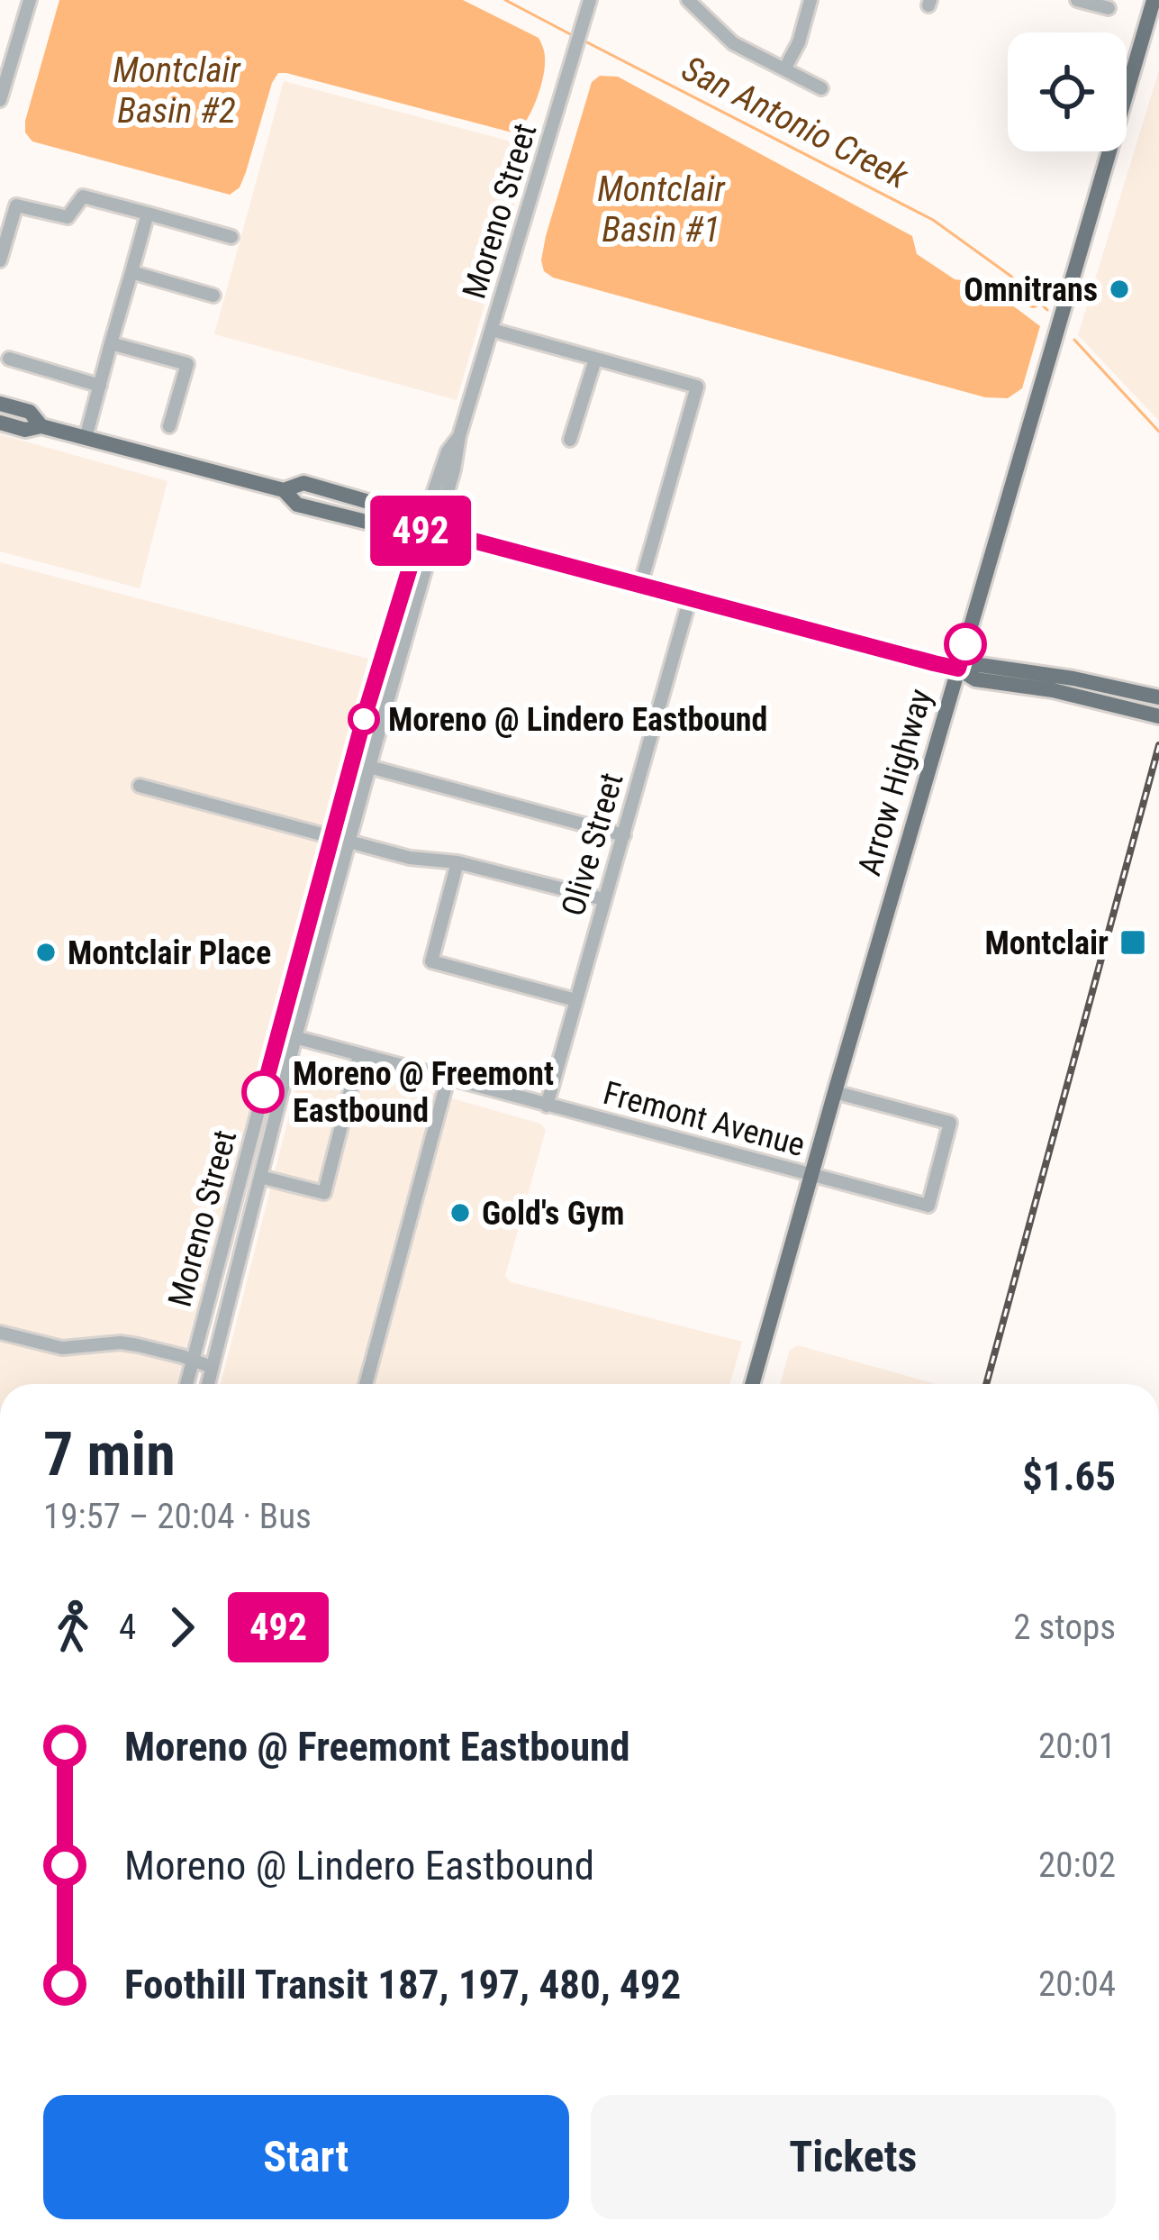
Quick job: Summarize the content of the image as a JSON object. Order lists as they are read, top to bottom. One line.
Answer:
{"streets":{"main road":["Arrow Highway"],"street":["Moreno Street","Olive Street","Fremont Avenue"]},"crossings":[["Moreno Street","Fremont Avenue"],["Arrow Highway","Fremont Avenue"],["Olive Street","Fremont Avenue"]],"water":["Montclair Basin #2","San Antonio Creek","Montclair Basin #1"],"places":{"other":["Omnitrans","Moreno @ Lindero Eastbound","Montclair Place","Moreno @ Freemont Eastbound","Gold's Gym"],"transit":["Montclair"]},"lines":["bus line 492"],"page":{"on_map":"492","heading":["7 min","19:57 – 20:04 · Bus","$1.65"],"legs":["4","492","2 stops"],"list":[{"name":"Moreno @ Freemont Eastbound","value":"20:01"},{"name":"Moreno @ Lindero Eastbound","value":"20:02"},{"name":"Foothill Transit 187, 197, 480, 492","value":"20:04"}],"buttons":["Start","Tickets"]}}
